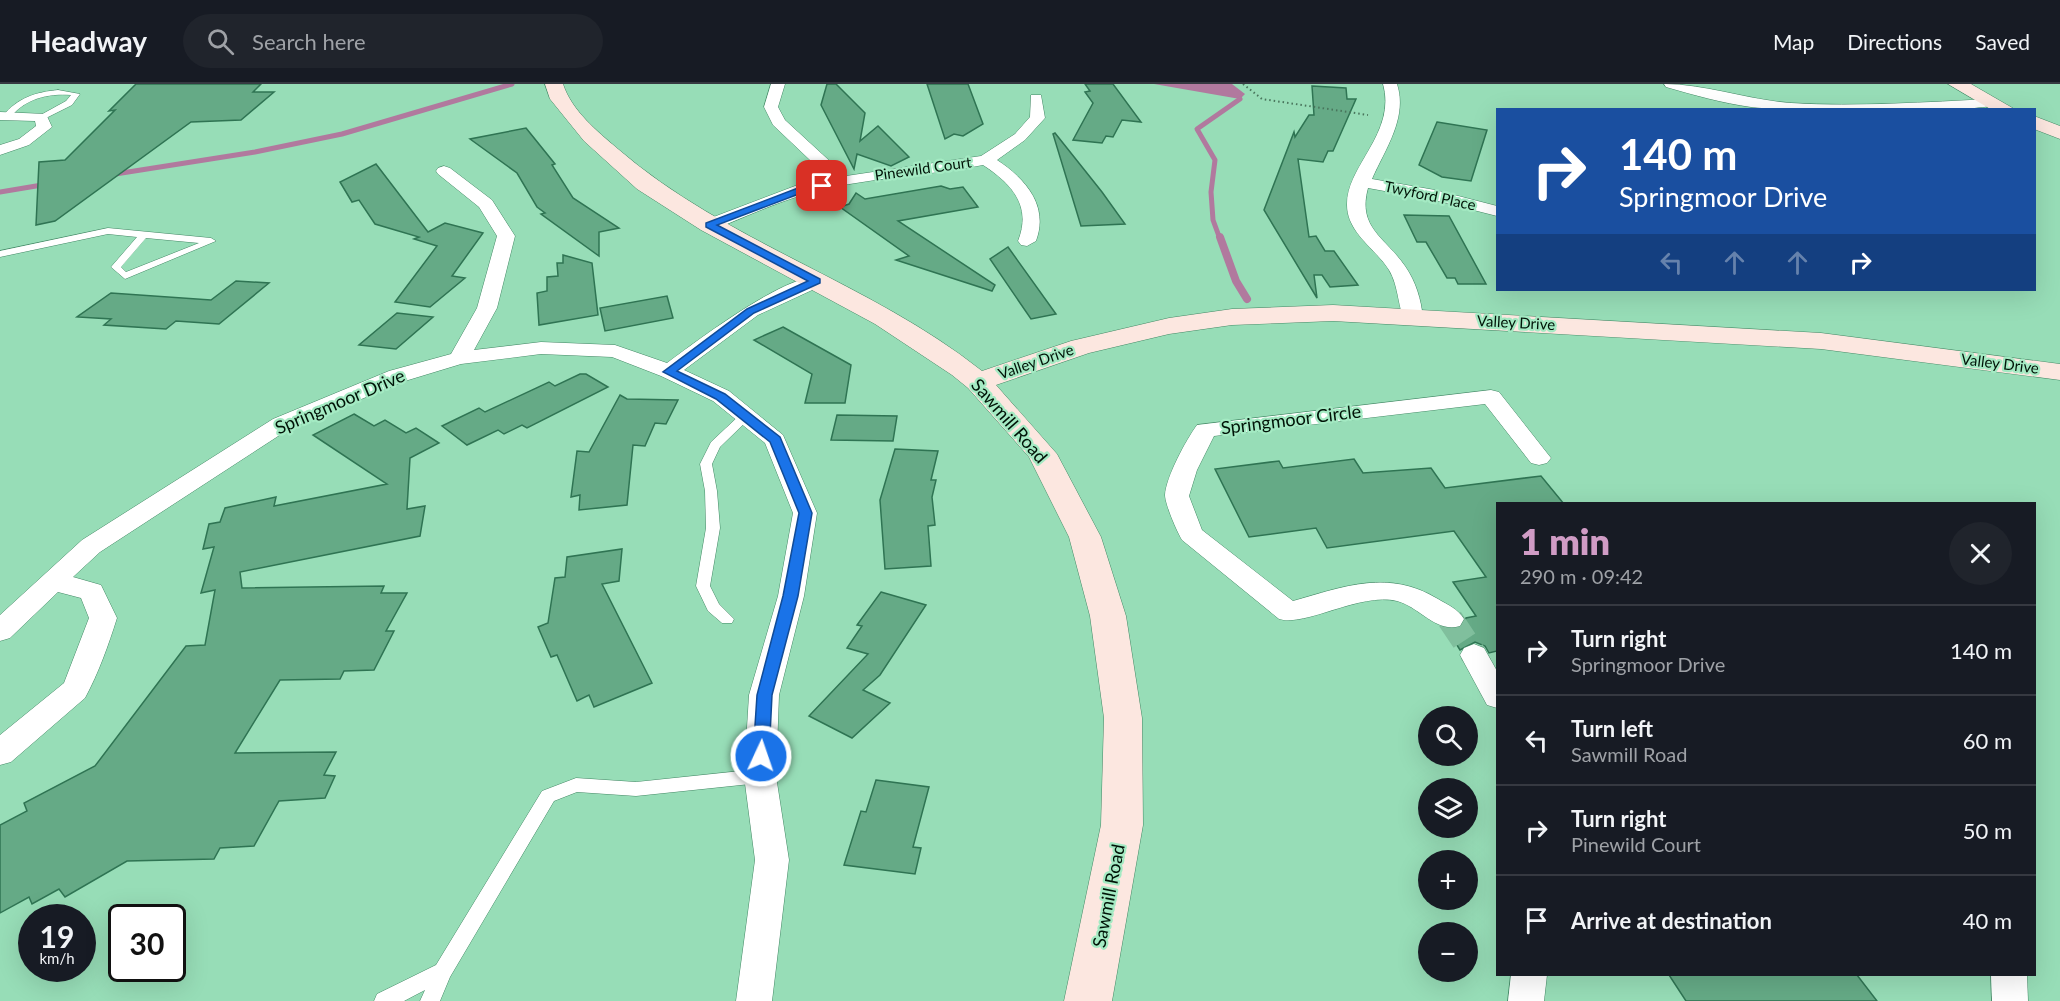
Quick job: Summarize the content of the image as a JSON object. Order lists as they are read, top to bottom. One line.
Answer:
{"streets":{"street":["Pinewild Court","Twyford Place","Valley Drive","Springmoor Drive","Springmoor Circle","Sawmill Road"]},"crossings":[["Pinewild Court","Sawmill Road"],["Valley Drive","Sawmill Road"]],"page":{"header":"Headway","search":"Search here","nav":["Map","Directions","Saved"],"turn":["140 m","Springmoor Drive"],"heading":["1 min","290 m · 09:42"],"list":[{"name":"Turn right","note":"Springmoor Drive","value":"140 m"},{"name":"Turn left","note":"Sawmill Road","value":"60 m"},{"name":"Turn right","note":"Pinewild Court","value":"50 m"},{"name":"Arrive at destination","value":"40 m"}],"map_buttons":["+","−"],"speed":"19 km/h","limit":"30"}}
